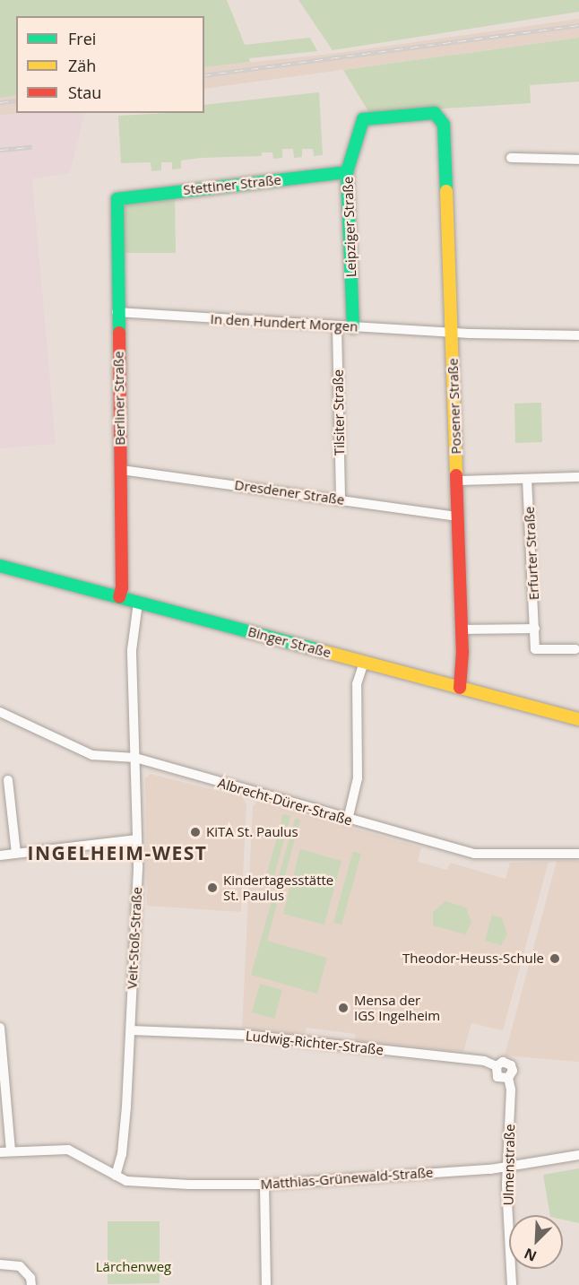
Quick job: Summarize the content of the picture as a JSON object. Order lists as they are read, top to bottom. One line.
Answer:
{"streets":{"street":["Stettiner Straße","Leipziger Straße","In den Hundert Morgen","Berliner Straße","Posener Straße","Tilsiter Straße","Dresdener Straße","Erfurter Straße","Binger Straße","Albrecht-Dürer-Straße","Veit-Stoß-Straße","Ludwig-Richter-Straße","Ulmenstraße","Matthias-Grünewald-Straße"]},"crossings":[["Stettiner Straße","Leipziger Straße"],["Stettiner Straße","Berliner Straße"],["Leipziger Straße","In den Hundert Morgen"],["Leipziger Straße","Posener Straße"],["In den Hundert Morgen","Berliner Straße"],["In den Hundert Morgen","Posener Straße"],["In den Hundert Morgen","Tilsiter Straße"],["Berliner Straße","Dresdener Straße"],["Berliner Straße","Binger Straße"],["Posener Straße","Dresdener Straße"],["Posener Straße","Binger Straße"],["Tilsiter Straße","Dresdener Straße"],["Binger Straße","Veit-Stoß-Straße"],["Albrecht-Dürer-Straße","Veit-Stoß-Straße"],["Veit-Stoß-Straße","Ludwig-Richter-Straße"],["Veit-Stoß-Straße","Matthias-Grünewald-Straße"],["Ludwig-Richter-Straße","Ulmenstraße"],["Ulmenstraße","Matthias-Grünewald-Straße"]],"districts":["INGELHEIM-WEST"],"parks":["Lärchenweg"],"places":["KiTA St. Paulus","Kindertagesstätte St. Paulus","Theodor-Heuss-Schule","Mensa der IGS Ingelheim"],"legend":["Frei","Zäh","Stau"],"north":"bottom left"}
